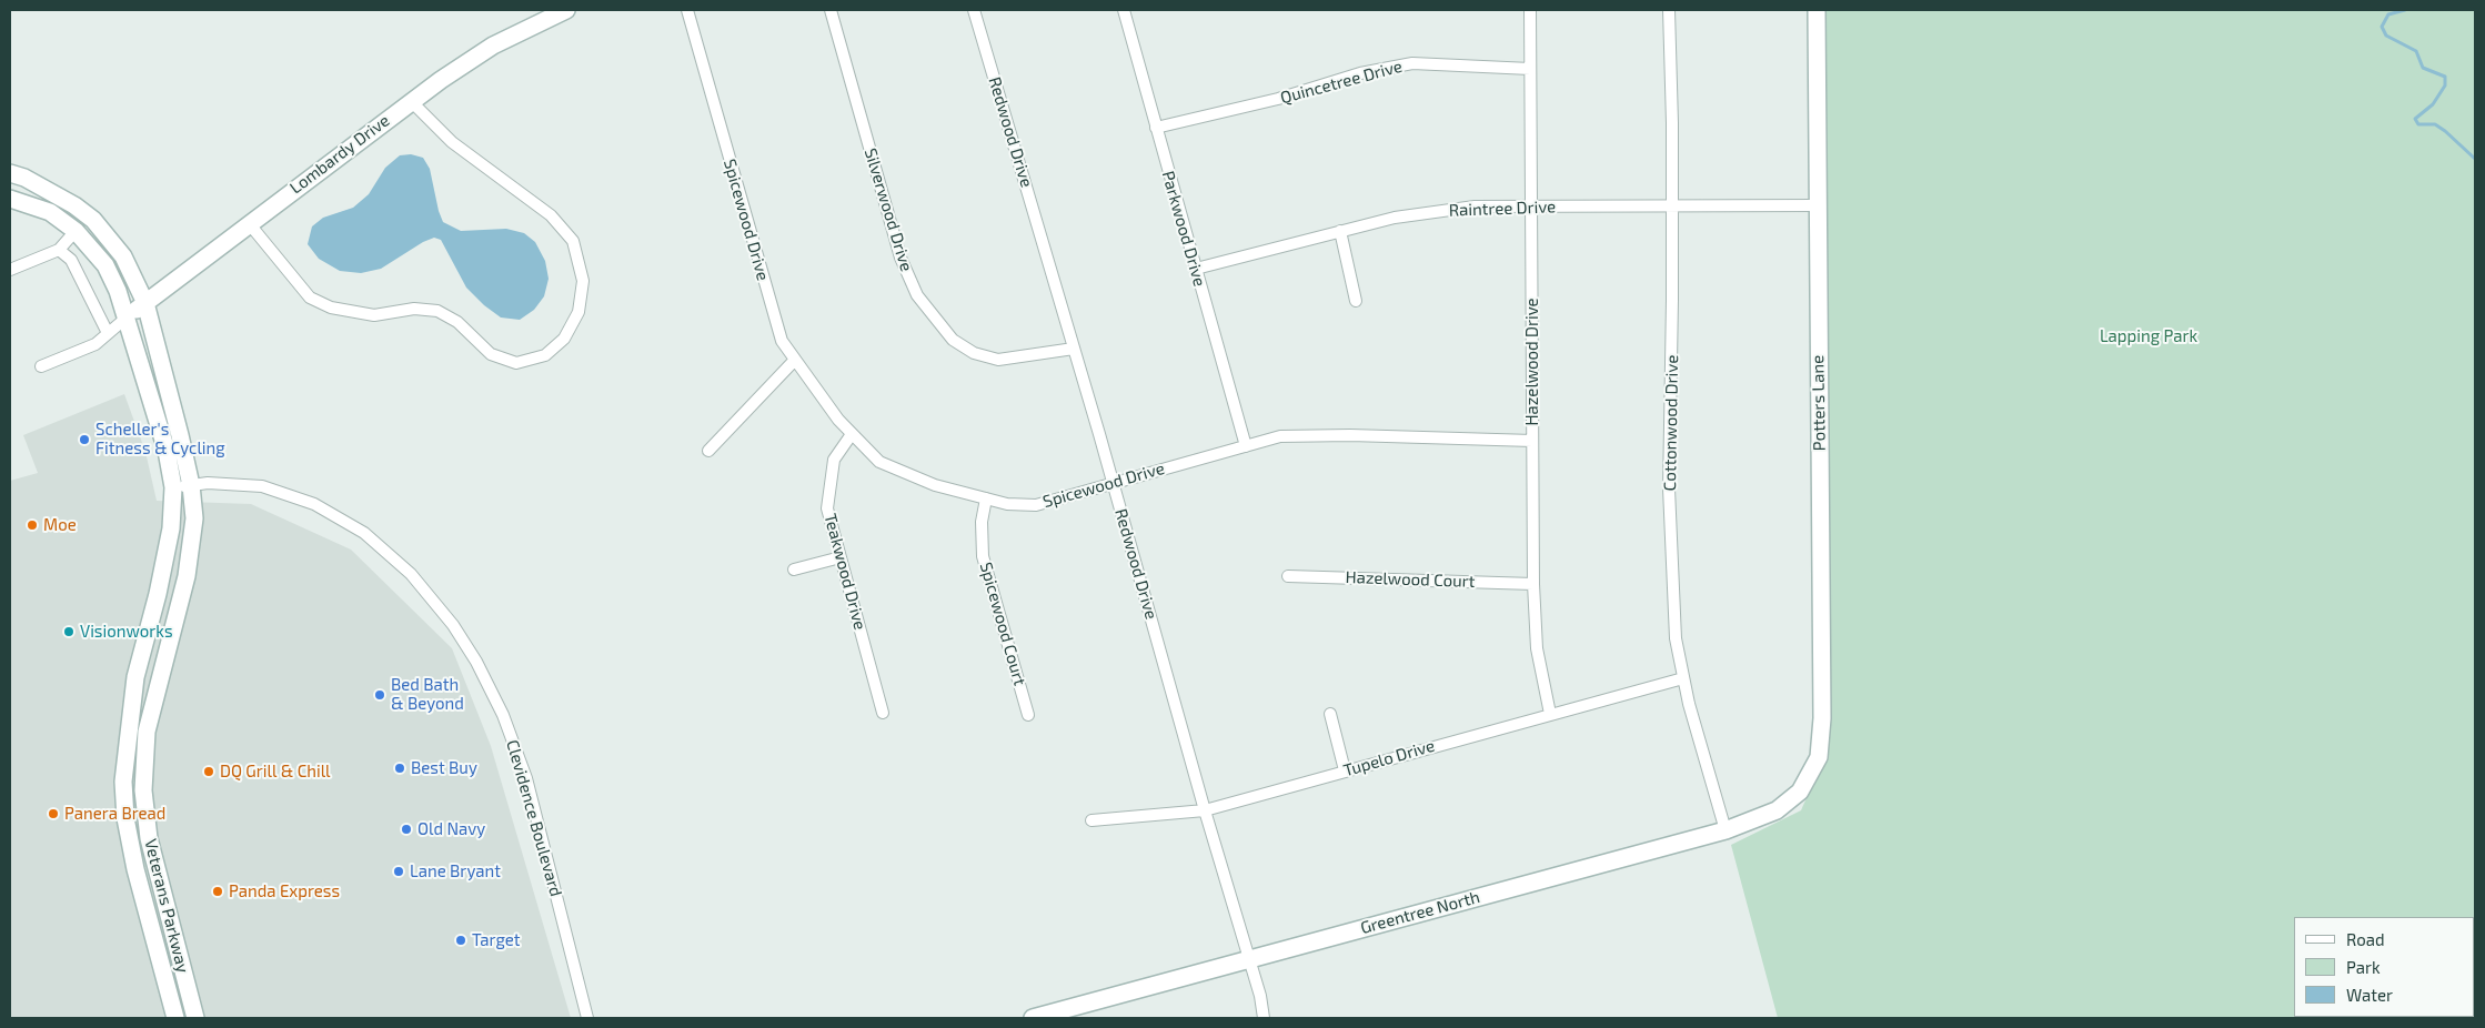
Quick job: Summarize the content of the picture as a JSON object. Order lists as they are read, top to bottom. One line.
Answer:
{"streets":{"main road":["Lombardy Drive","Potters Lane","Veterans Parkway","Greentree North"],"street":["Quincetree Drive","Redwood Drive","Raintree Drive","Silverwood Drive","Spicewood Drive","Parkwood Drive","Hazelwood Drive","Cottonwood Drive","Teakwood Drive","Hazelwood Court","Spicewood Court","Tupelo Drive","Clevidence Boulevard"]},"crossings":[["Quincetree Drive","Parkwood Drive"],["Quincetree Drive","Hazelwood Drive"],["Redwood Drive","Silverwood Drive"],["Redwood Drive","Spicewood Drive"],["Redwood Drive","Tupelo Drive"],["Redwood Drive","Greentree North"],["Lombardy Drive","Veterans Parkway"],["Raintree Drive","Parkwood Drive"],["Raintree Drive","Hazelwood Drive"],["Raintree Drive","Potters Lane"],["Raintree Drive","Cottonwood Drive"],["Spicewood Drive","Parkwood Drive"],["Spicewood Drive","Hazelwood Drive"],["Spicewood Drive","Teakwood Drive"],["Spicewood Drive","Spicewood Court"],["Hazelwood Drive","Hazelwood Court"],["Hazelwood Drive","Tupelo Drive"],["Potters Lane","Greentree North"],["Cottonwood Drive","Tupelo Drive"],["Cottonwood Drive","Greentree North"],["Clevidence Boulevard","Veterans Parkway"]],"parks":["Lapping Park"],"places":["Scheller's Fitness & Cycling","Moe","Visionworks","Bed Bath & Beyond","Best Buy","DQ Grill & Chill","Panera Bread","Old Navy","Lane Bryant","Panda Express","Target"],"legend":["Road","Park","Water"]}
